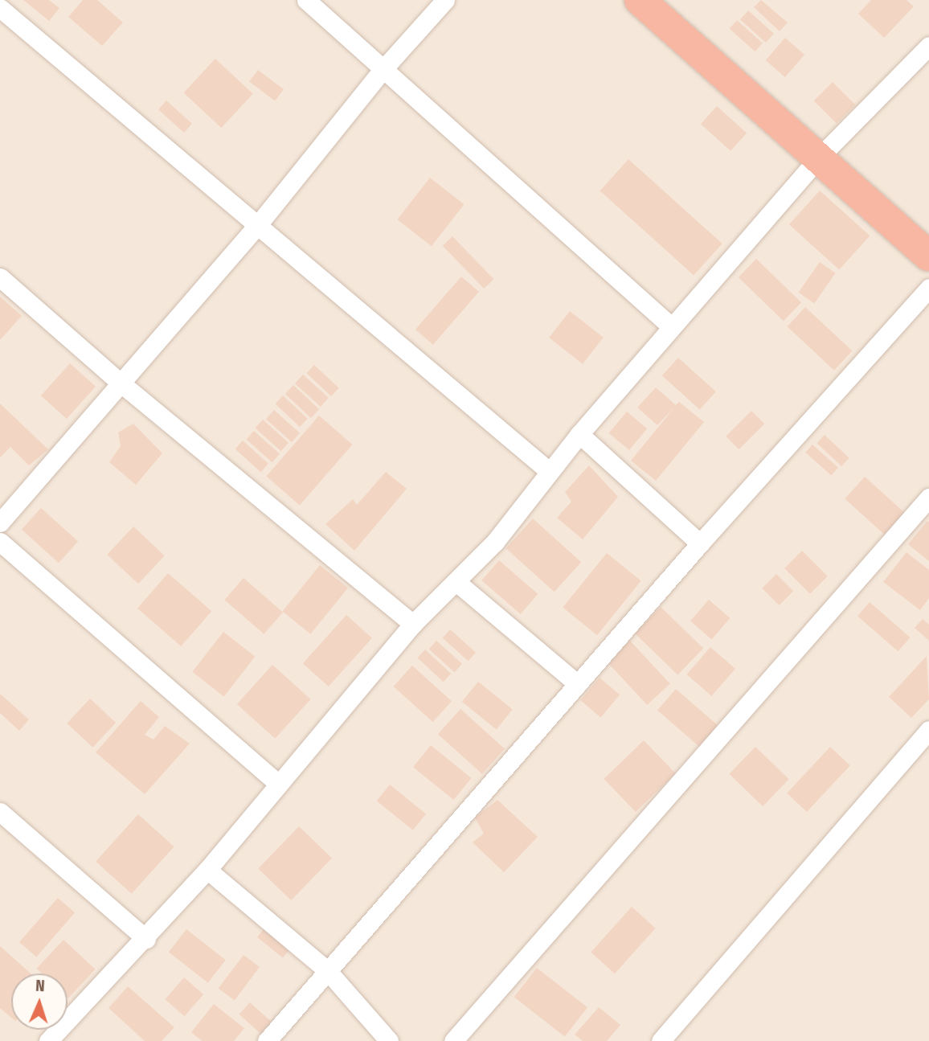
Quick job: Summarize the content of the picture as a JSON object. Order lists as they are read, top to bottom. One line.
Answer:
{"north":"top"}
